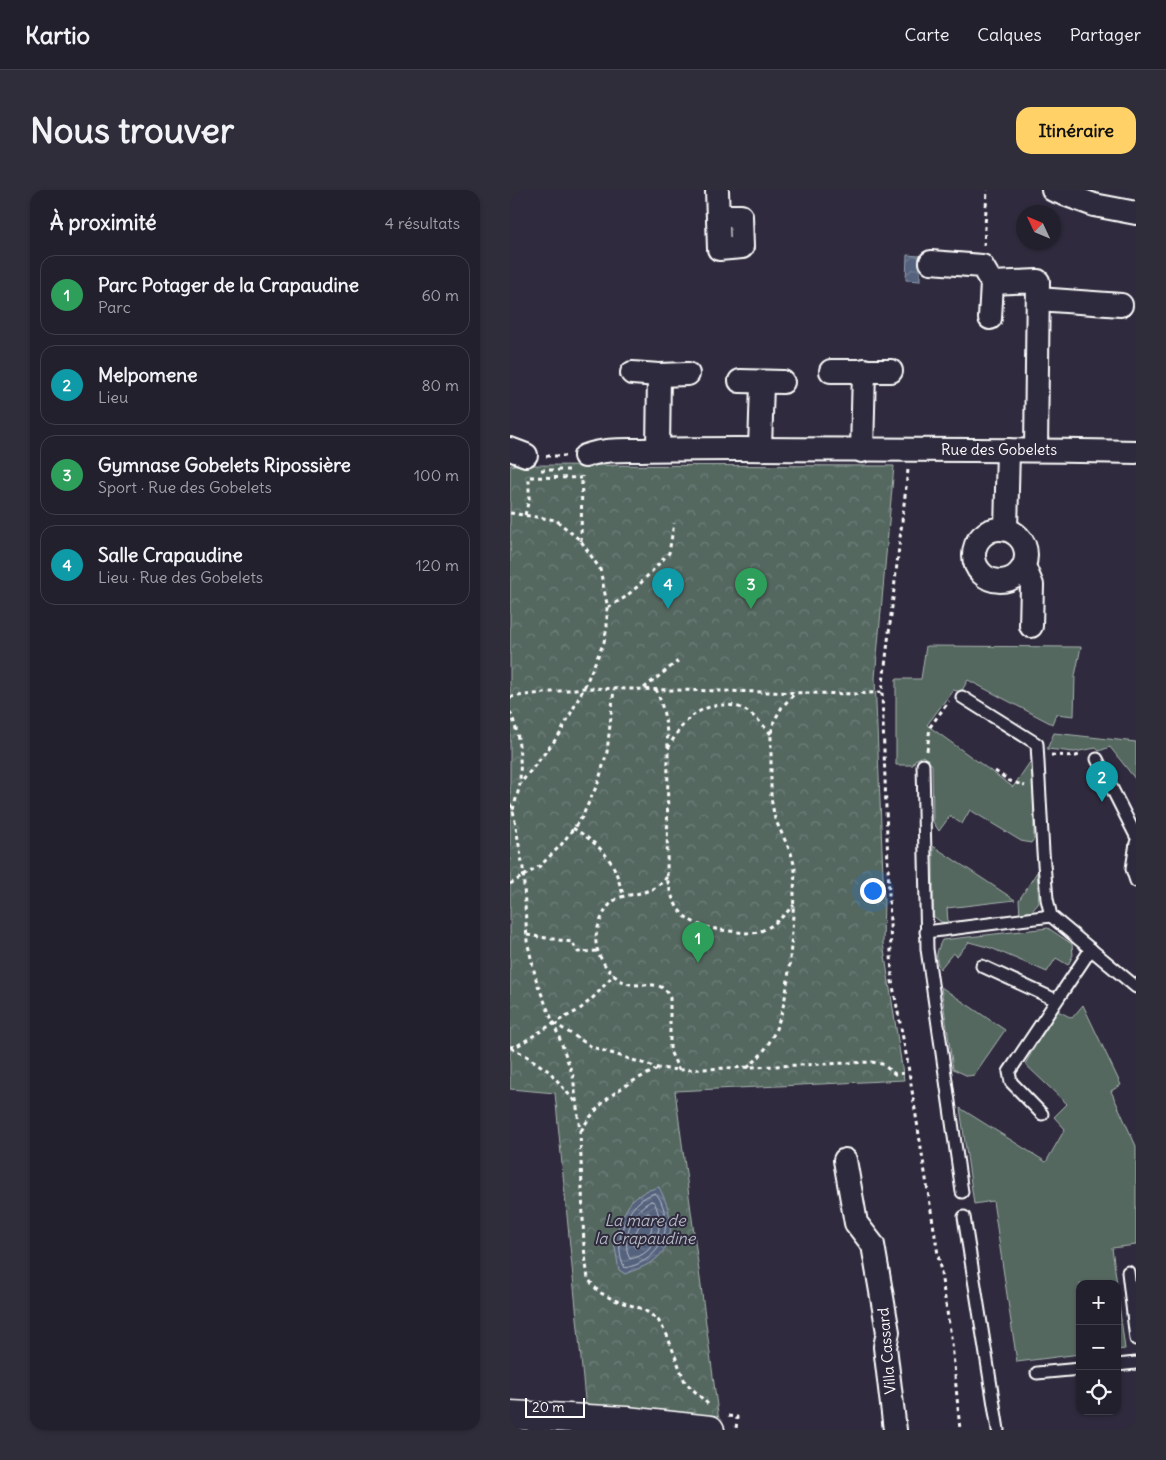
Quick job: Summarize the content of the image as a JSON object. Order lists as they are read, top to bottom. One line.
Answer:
{"streets":{"street":["Rue des Gobelets","Villa Cassard"]},"water":["La mare de la Crapaudine"],"scale_bar":"20 m","north":"top left","page":{"header":"Kartio","nav":["Carte","Calques","Partager"],"buttons":"Itinéraire","title":"Nous trouver","heading":["À proximité","4 résultats"],"list":[{"mark":"1","name":"Parc Potager de la Crapaudine","note":"Parc","value":"60 m"},{"mark":"2","name":"Melpomene","note":"Lieu","value":"80 m"},{"mark":"3","name":"Gymnase Gobelets Ripossière","note":"Sport · Rue des Gobelets","value":"100 m"},{"mark":"4","name":"Salle Crapaudine","note":"Lieu · Rue des Gobelets","value":"120 m"}],"pins":["3","4","2","1"],"map_buttons":["+","−"],"scale":"20 m"}}
